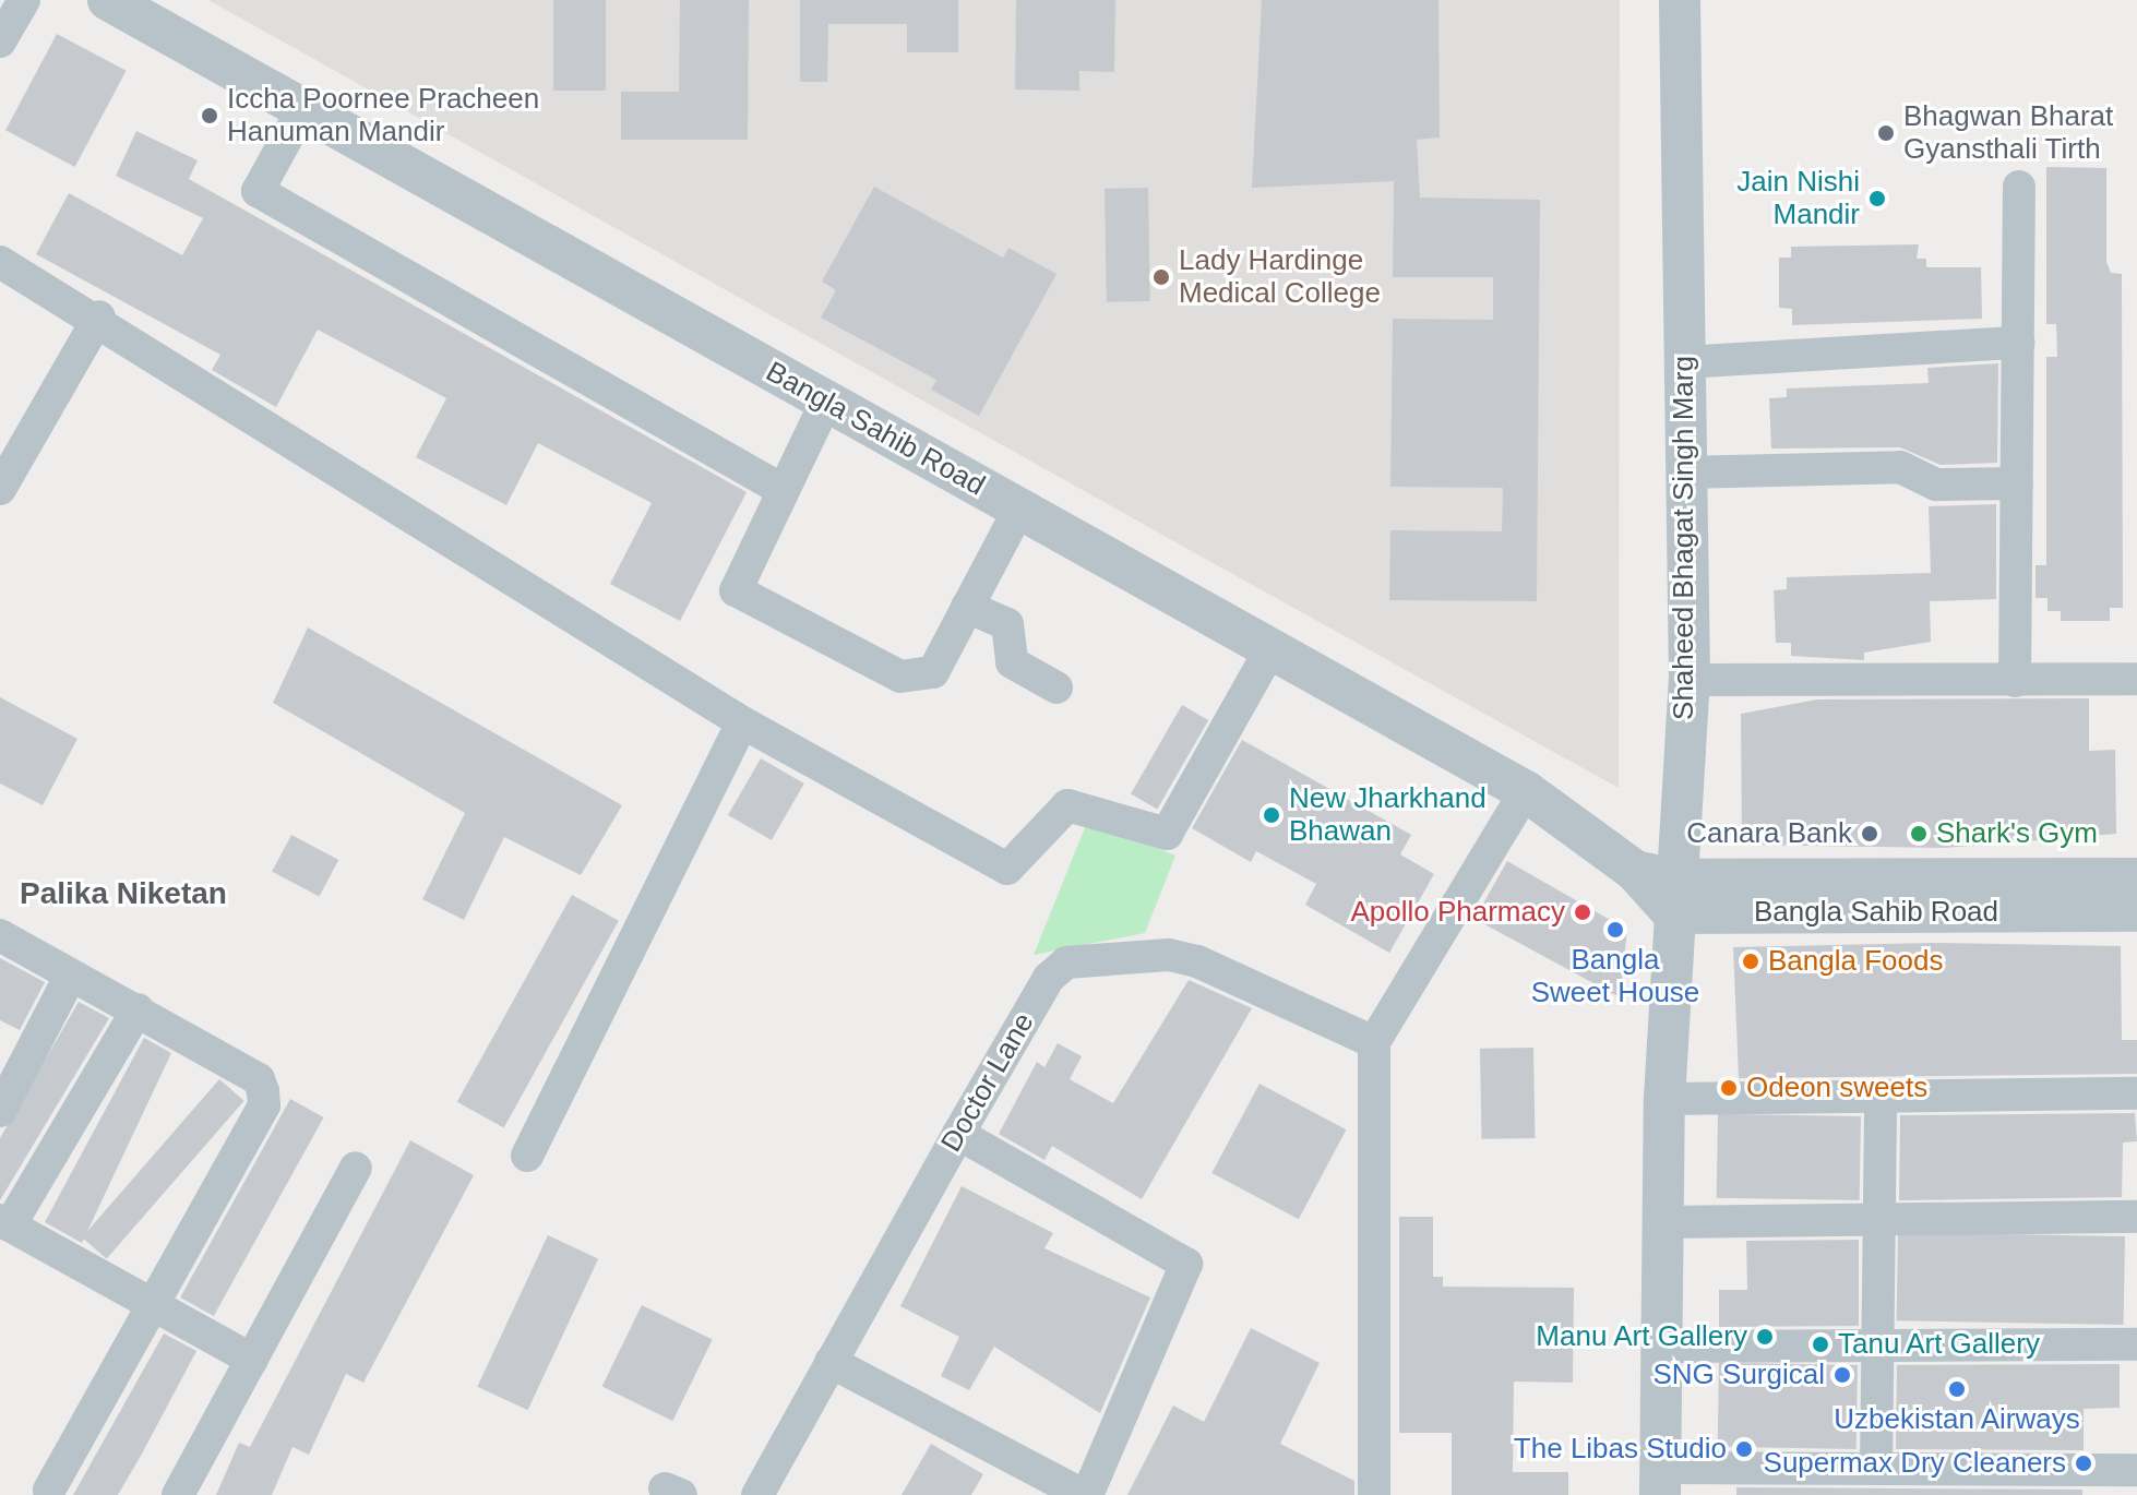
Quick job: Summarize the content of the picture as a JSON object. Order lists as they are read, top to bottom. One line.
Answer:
{"streets":{"street":["Bangla Sahib Road","Shaheed Bhagat Singh Marg","Doctor Lane"]},"crossings":[["Bangla Sahib Road","Shaheed Bhagat Singh Marg"]],"districts":["Palika Niketan"],"places":["Iccha Poornee Pracheen Hanuman Mandir","Bhagwan Bharat Gyansthali Tirth","Jain Nishi Mandir","Lady Hardinge Medical College","New Jharkhand Bhawan","Canara Bank","Shark's Gym","Apollo Pharmacy","Bangla Sweet House","Bangla Foods","Odeon sweets","Manu Art Gallery","Tanu Art Gallery","SNG Surgical","Uzbekistan Airways","The Libas Studio","Supermax Dry Cleaners"]}
